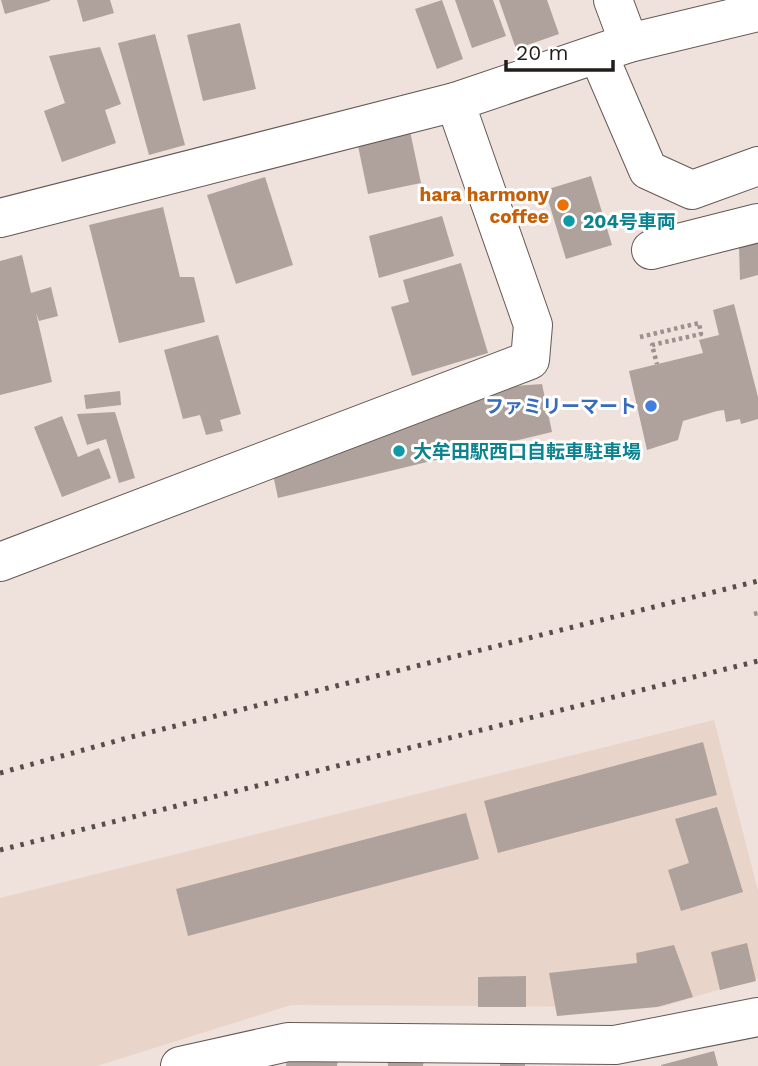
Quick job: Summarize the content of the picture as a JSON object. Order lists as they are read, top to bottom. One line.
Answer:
{"places":["hara harmony coffee","204号車両","ファミリーマート","大牟田駅西口自転車駐車場"],"scale_bar":"20 m"}
